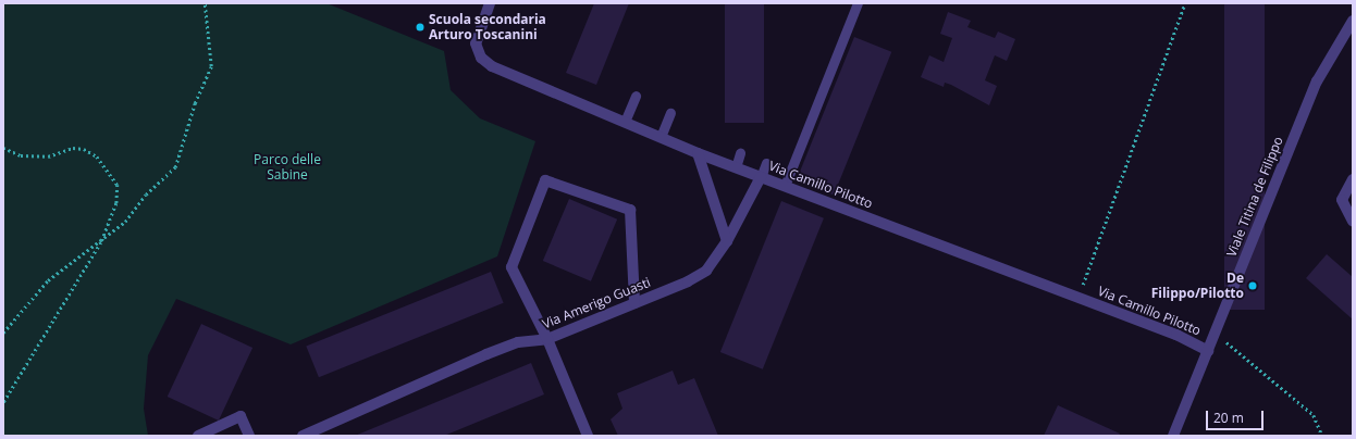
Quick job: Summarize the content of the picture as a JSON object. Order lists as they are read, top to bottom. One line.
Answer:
{"streets":{"street":["Via Camillo Pilotto","Viale Titina de Filippo","Via Amerigo Guasti"]},"crossings":[["Via Camillo Pilotto","Viale Titina de Filippo"],["Via Camillo Pilotto","Via Amerigo Guasti"]],"parks":["Parco delle Sabine"],"places":["Scuola secondaria Arturo Toscanini","De Filippo/Pilotto"],"scale_bar":"20 m"}
